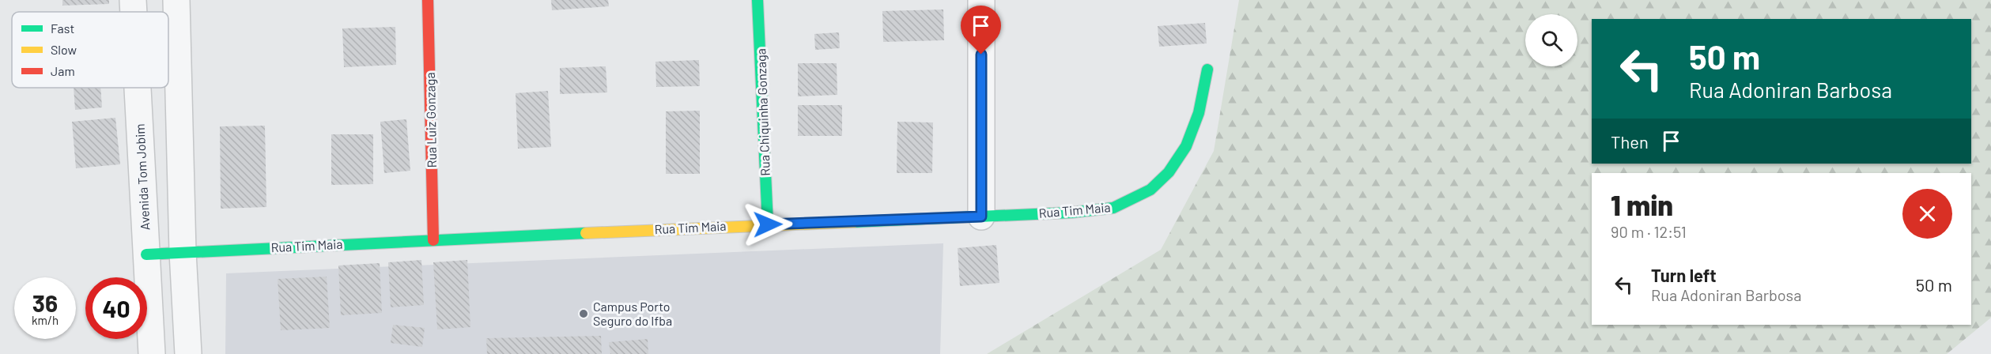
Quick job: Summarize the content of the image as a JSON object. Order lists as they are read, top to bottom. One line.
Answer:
{"streets":{"street":["Rua Chiquinha Gonzaga","Rua Luiz Gonzaga","Avenida Tom Jobim","Rua Tim Maia"]},"crossings":[["Rua Chiquinha Gonzaga","Rua Tim Maia"],["Rua Luiz Gonzaga","Rua Tim Maia"],["Avenida Tom Jobim","Rua Tim Maia"]],"places":["Campus Porto Seguro do Ifba"],"legend":["Fast","Slow","Jam"],"page":{"turn":["50 m","Rua Adoniran Barbosa"],"then":"Then","heading":["1 min","90 m · 12:51"],"list":[{"name":"Turn left","note":"Rua Adoniran Barbosa","value":"50 m"}],"speed":"36 km/h","limit":"40"}}
